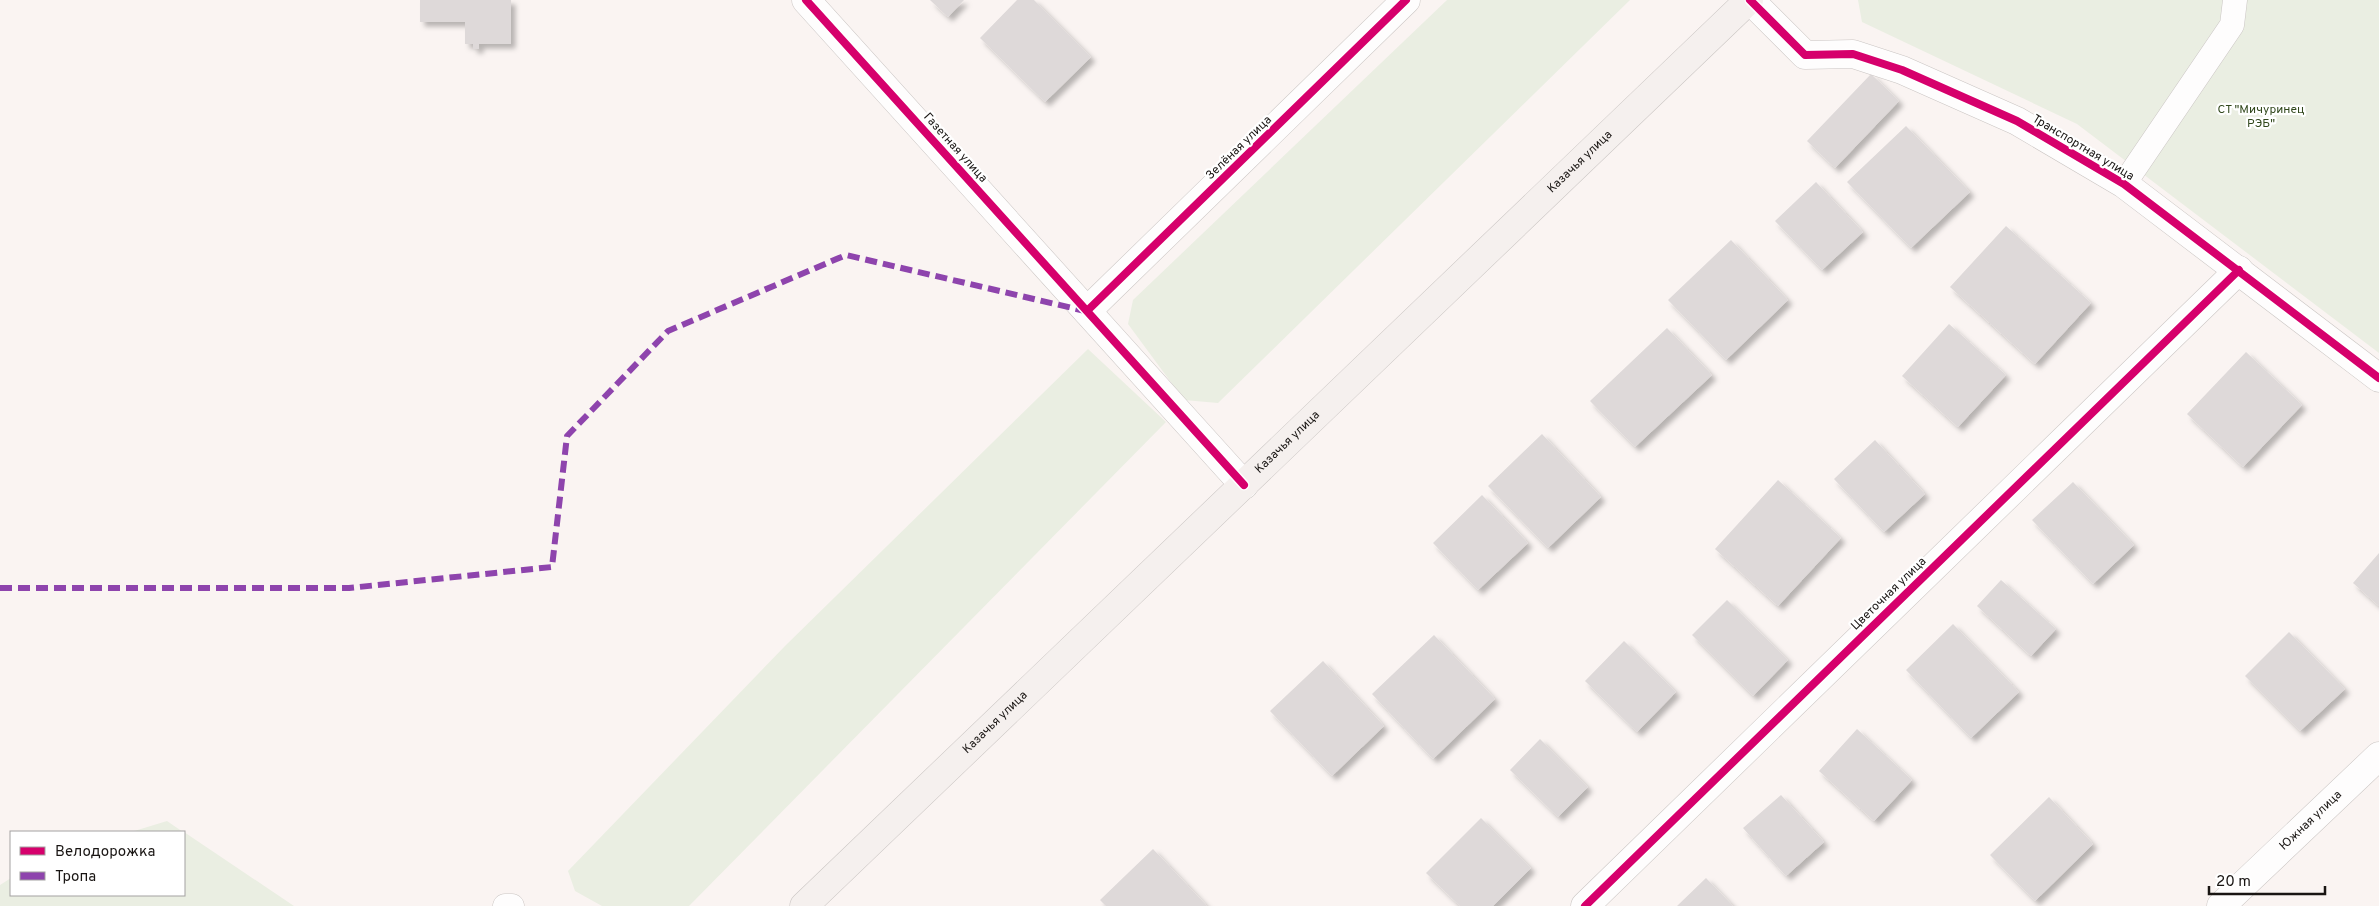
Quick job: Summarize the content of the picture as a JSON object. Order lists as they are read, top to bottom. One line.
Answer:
{"streets":{"main road":["Казачья улица"],"street":["Газетная улица","Зелёная улица","Транспортная улица","Цветочная улица","Южная улица"]},"crossings":[["Газетная улица","Зелёная улица"],["Газетная улица","Казачья улица"],["Транспортная улица","Казачья улица"],["Транспортная улица","Цветочная улица"]],"parks":["СТ \"Мичуринец РЭБ\""],"legend":["Велодорожка","Тропа"],"scale_bar":"20 m"}
